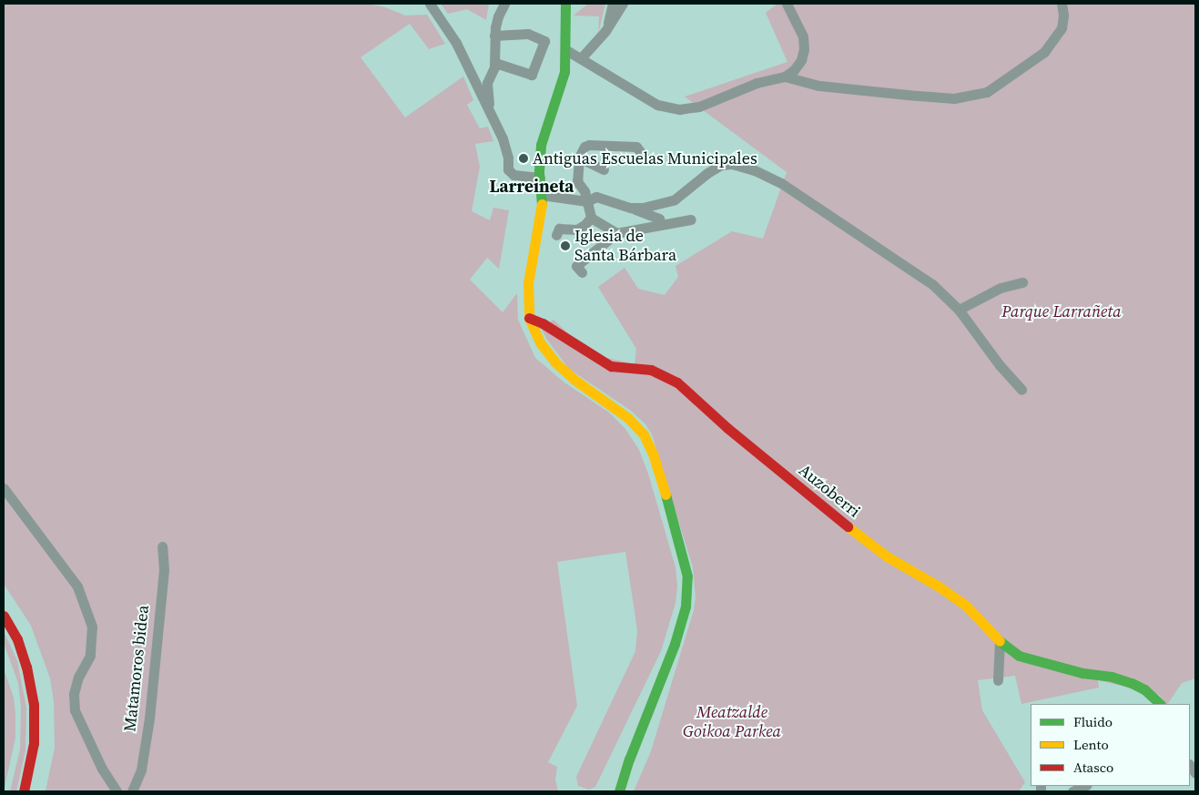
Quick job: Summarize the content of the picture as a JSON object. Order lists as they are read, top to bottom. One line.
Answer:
{"streets":{"street":["Auzoberri","Matamoros bidea"]},"districts":["Larreineta"],"parks":["Parque Larrañeta","Meatzalde Goikoa Parkea"],"places":["Antiguas Escuelas Municipales","Iglesia de Santa Bárbara"],"legend":["Fluido","Lento","Atasco"]}
